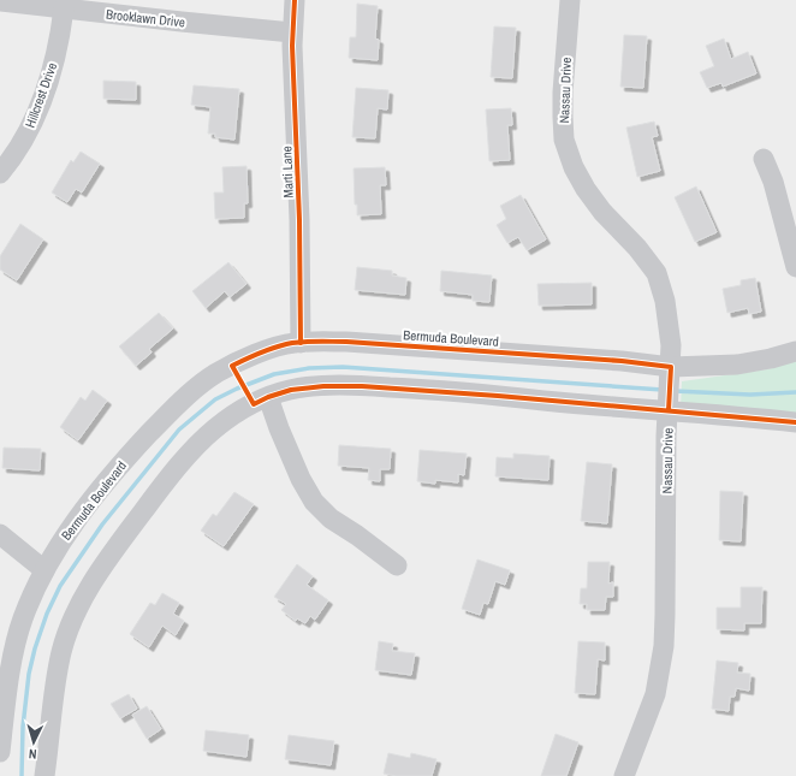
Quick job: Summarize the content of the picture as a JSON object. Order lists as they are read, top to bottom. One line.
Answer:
{"streets":{"street":["Brooklawn Drive","Nassau Drive","Hillcrest Drive","Marti Lane","Bermuda Boulevard"]},"crossings":[["Brooklawn Drive","Hillcrest Drive"],["Brooklawn Drive","Marti Lane"],["Nassau Drive","Bermuda Boulevard"],["Marti Lane","Bermuda Boulevard"]],"north":"bottom"}
